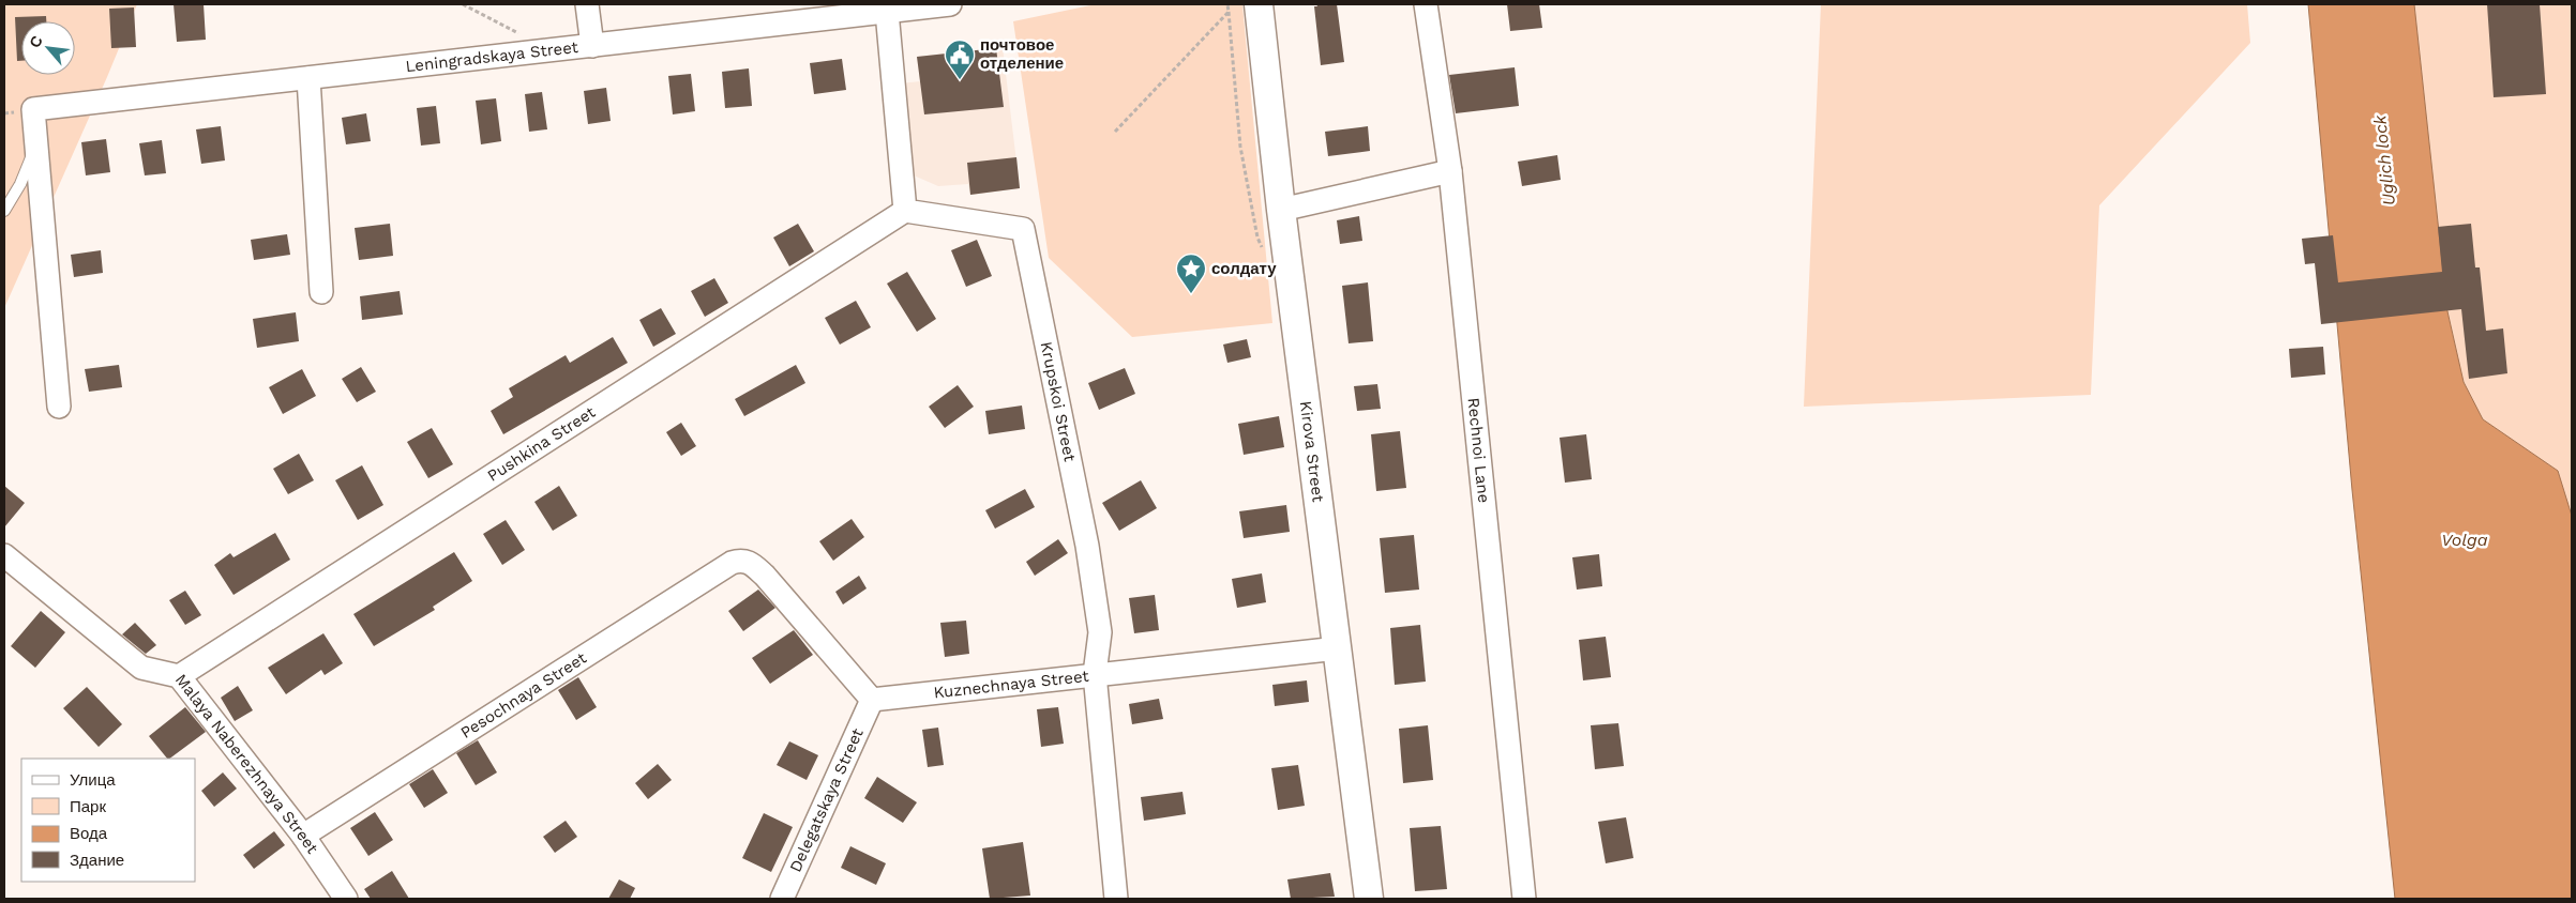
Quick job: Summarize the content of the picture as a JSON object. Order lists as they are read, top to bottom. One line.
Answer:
{"streets":{"street":["Leningradskaya Street","Krupskoi Street","Pushkina Street","Kirova Street","Rechnoi Lane","Kuznechnaya Street","Pesochnaya Street","Malaya Naberezhnaya Street","Delegatskaya Street"]},"crossings":[["Krupskoi Street","Pushkina Street"],["Krupskoi Street","Kuznechnaya Street"],["Pushkina Street","Malaya Naberezhnaya Street"],["Kirova Street","Kuznechnaya Street"],["Kuznechnaya Street","Pesochnaya Street"],["Kuznechnaya Street","Delegatskaya Street"],["Pesochnaya Street","Malaya Naberezhnaya Street"],["Pesochnaya Street","Delegatskaya Street"]],"water":["Uglich lock","Volga"],"places":{"public building":["почтовое отделение"],"place":["солдату"]},"legend":["Улица","Парк","Вода","Здание"],"north":"top left"}
